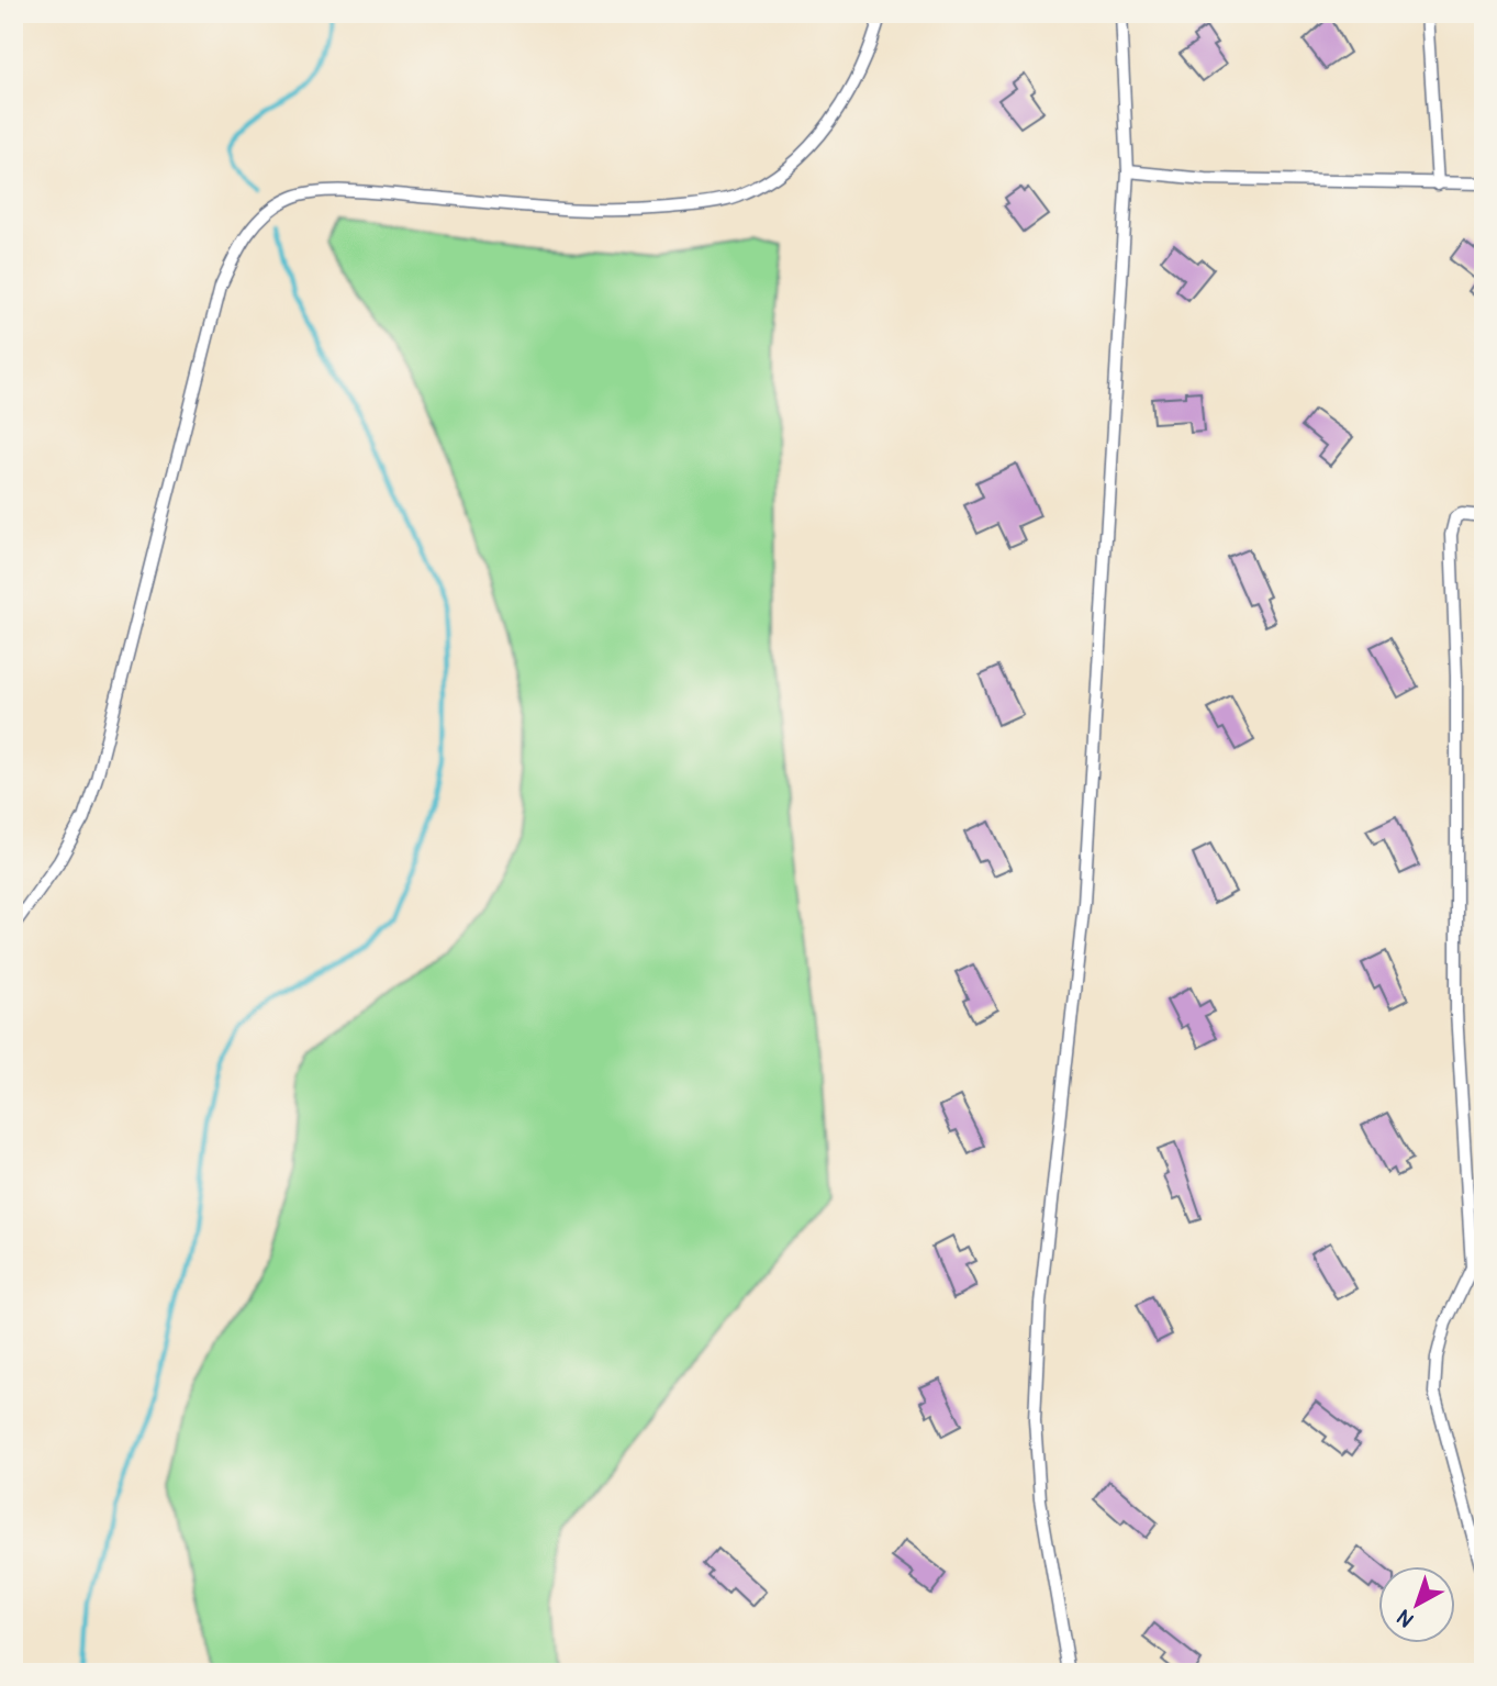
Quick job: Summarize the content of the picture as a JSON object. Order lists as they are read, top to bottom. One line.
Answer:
{"north":"bottom left"}
